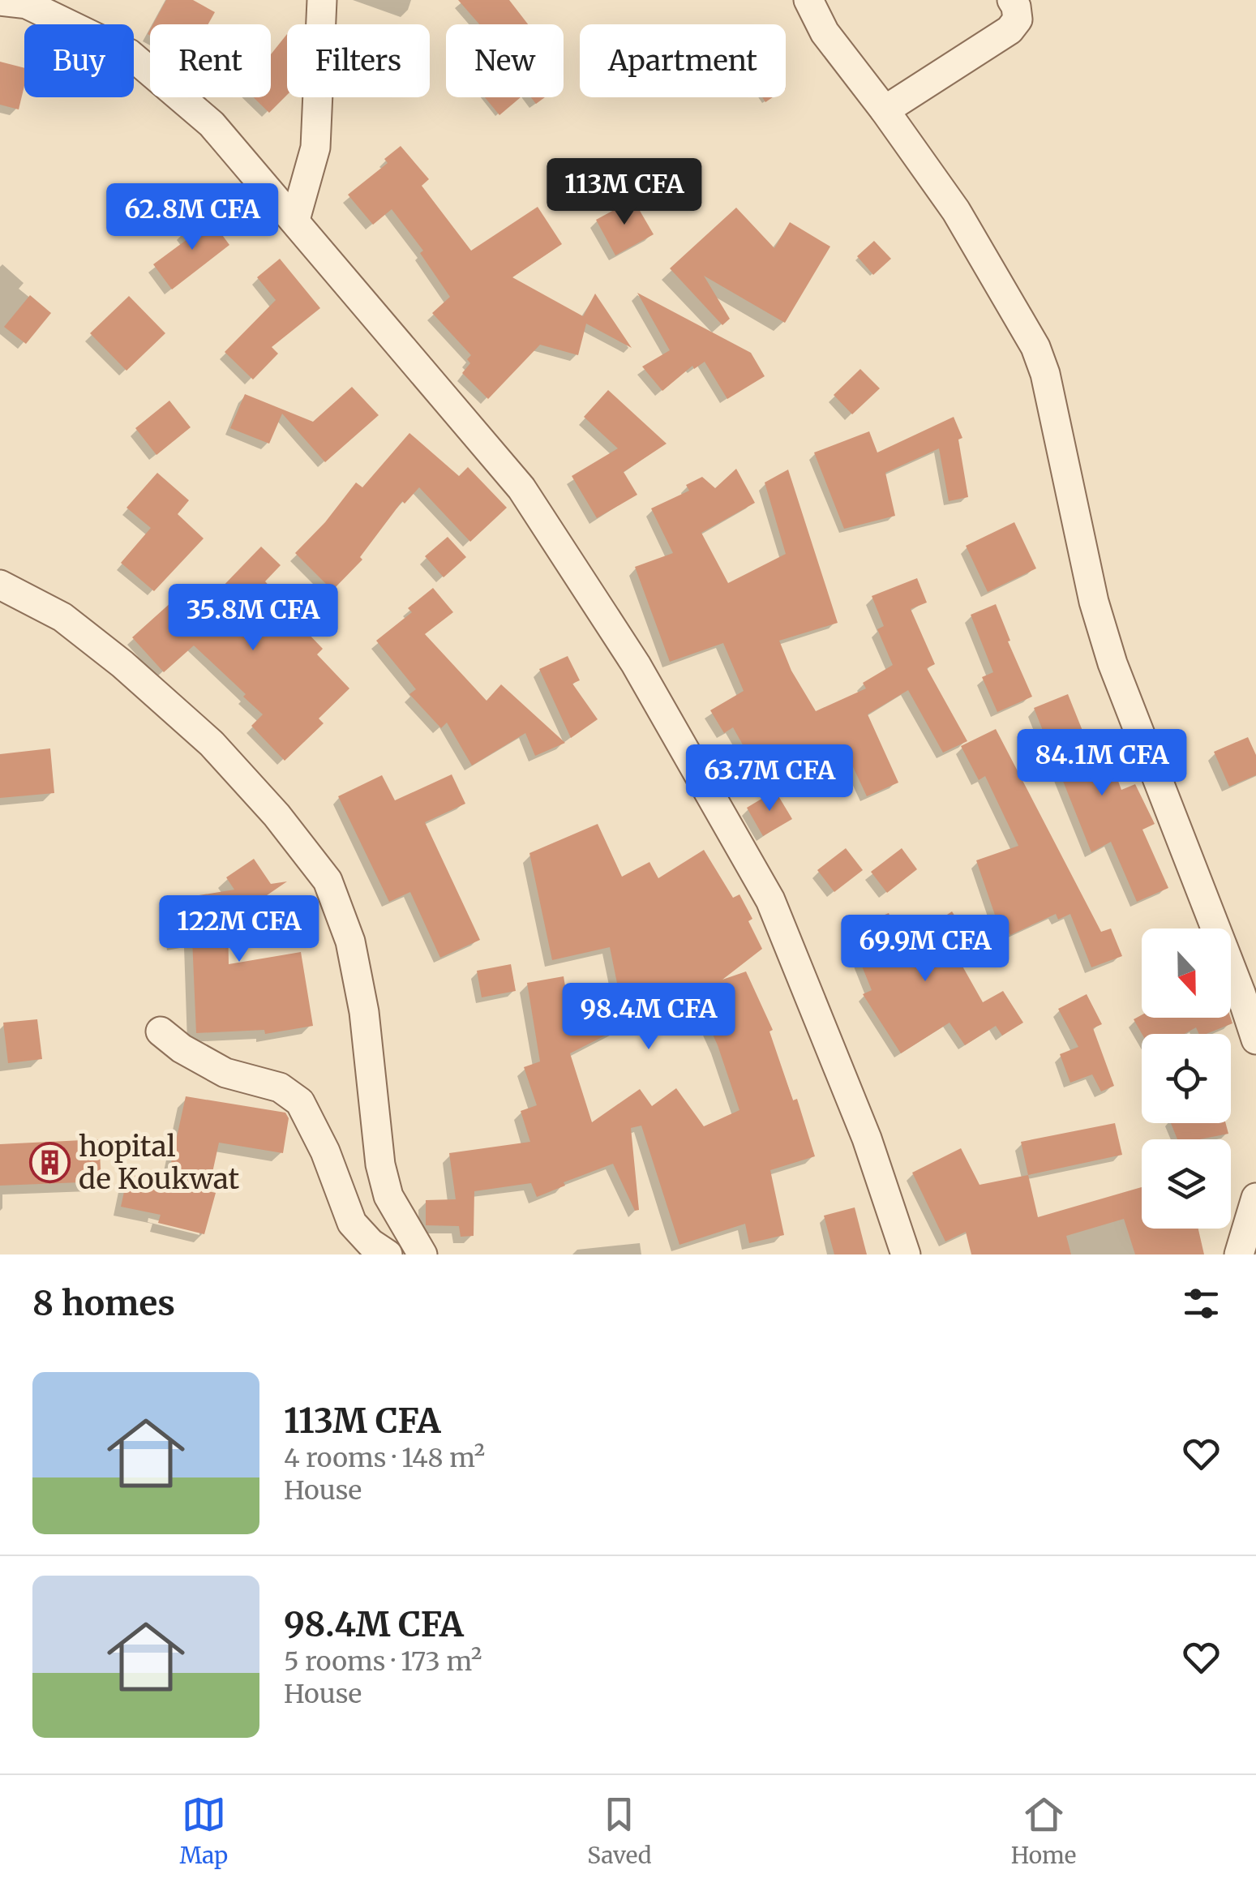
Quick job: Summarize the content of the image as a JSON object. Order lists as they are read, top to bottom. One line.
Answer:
{"places":{"building":["hopital de Koukwat"]},"north":"bottom","page":{"chip":["Buy","Rent","Filters","New","Apartment"],"price":["113M CFA","62.8M CFA","35.8M CFA","84.1M CFA","63.7M CFA","122M CFA","69.9M CFA","98.4M CFA"],"heading":"8 homes","list":[{"name":"113M CFA","note":"4 rooms · 148 m² · House"},{"name":"98.4M CFA","note":"5 rooms · 173 m² · House"}],"tabs":["Map","Saved","Home"]}}
